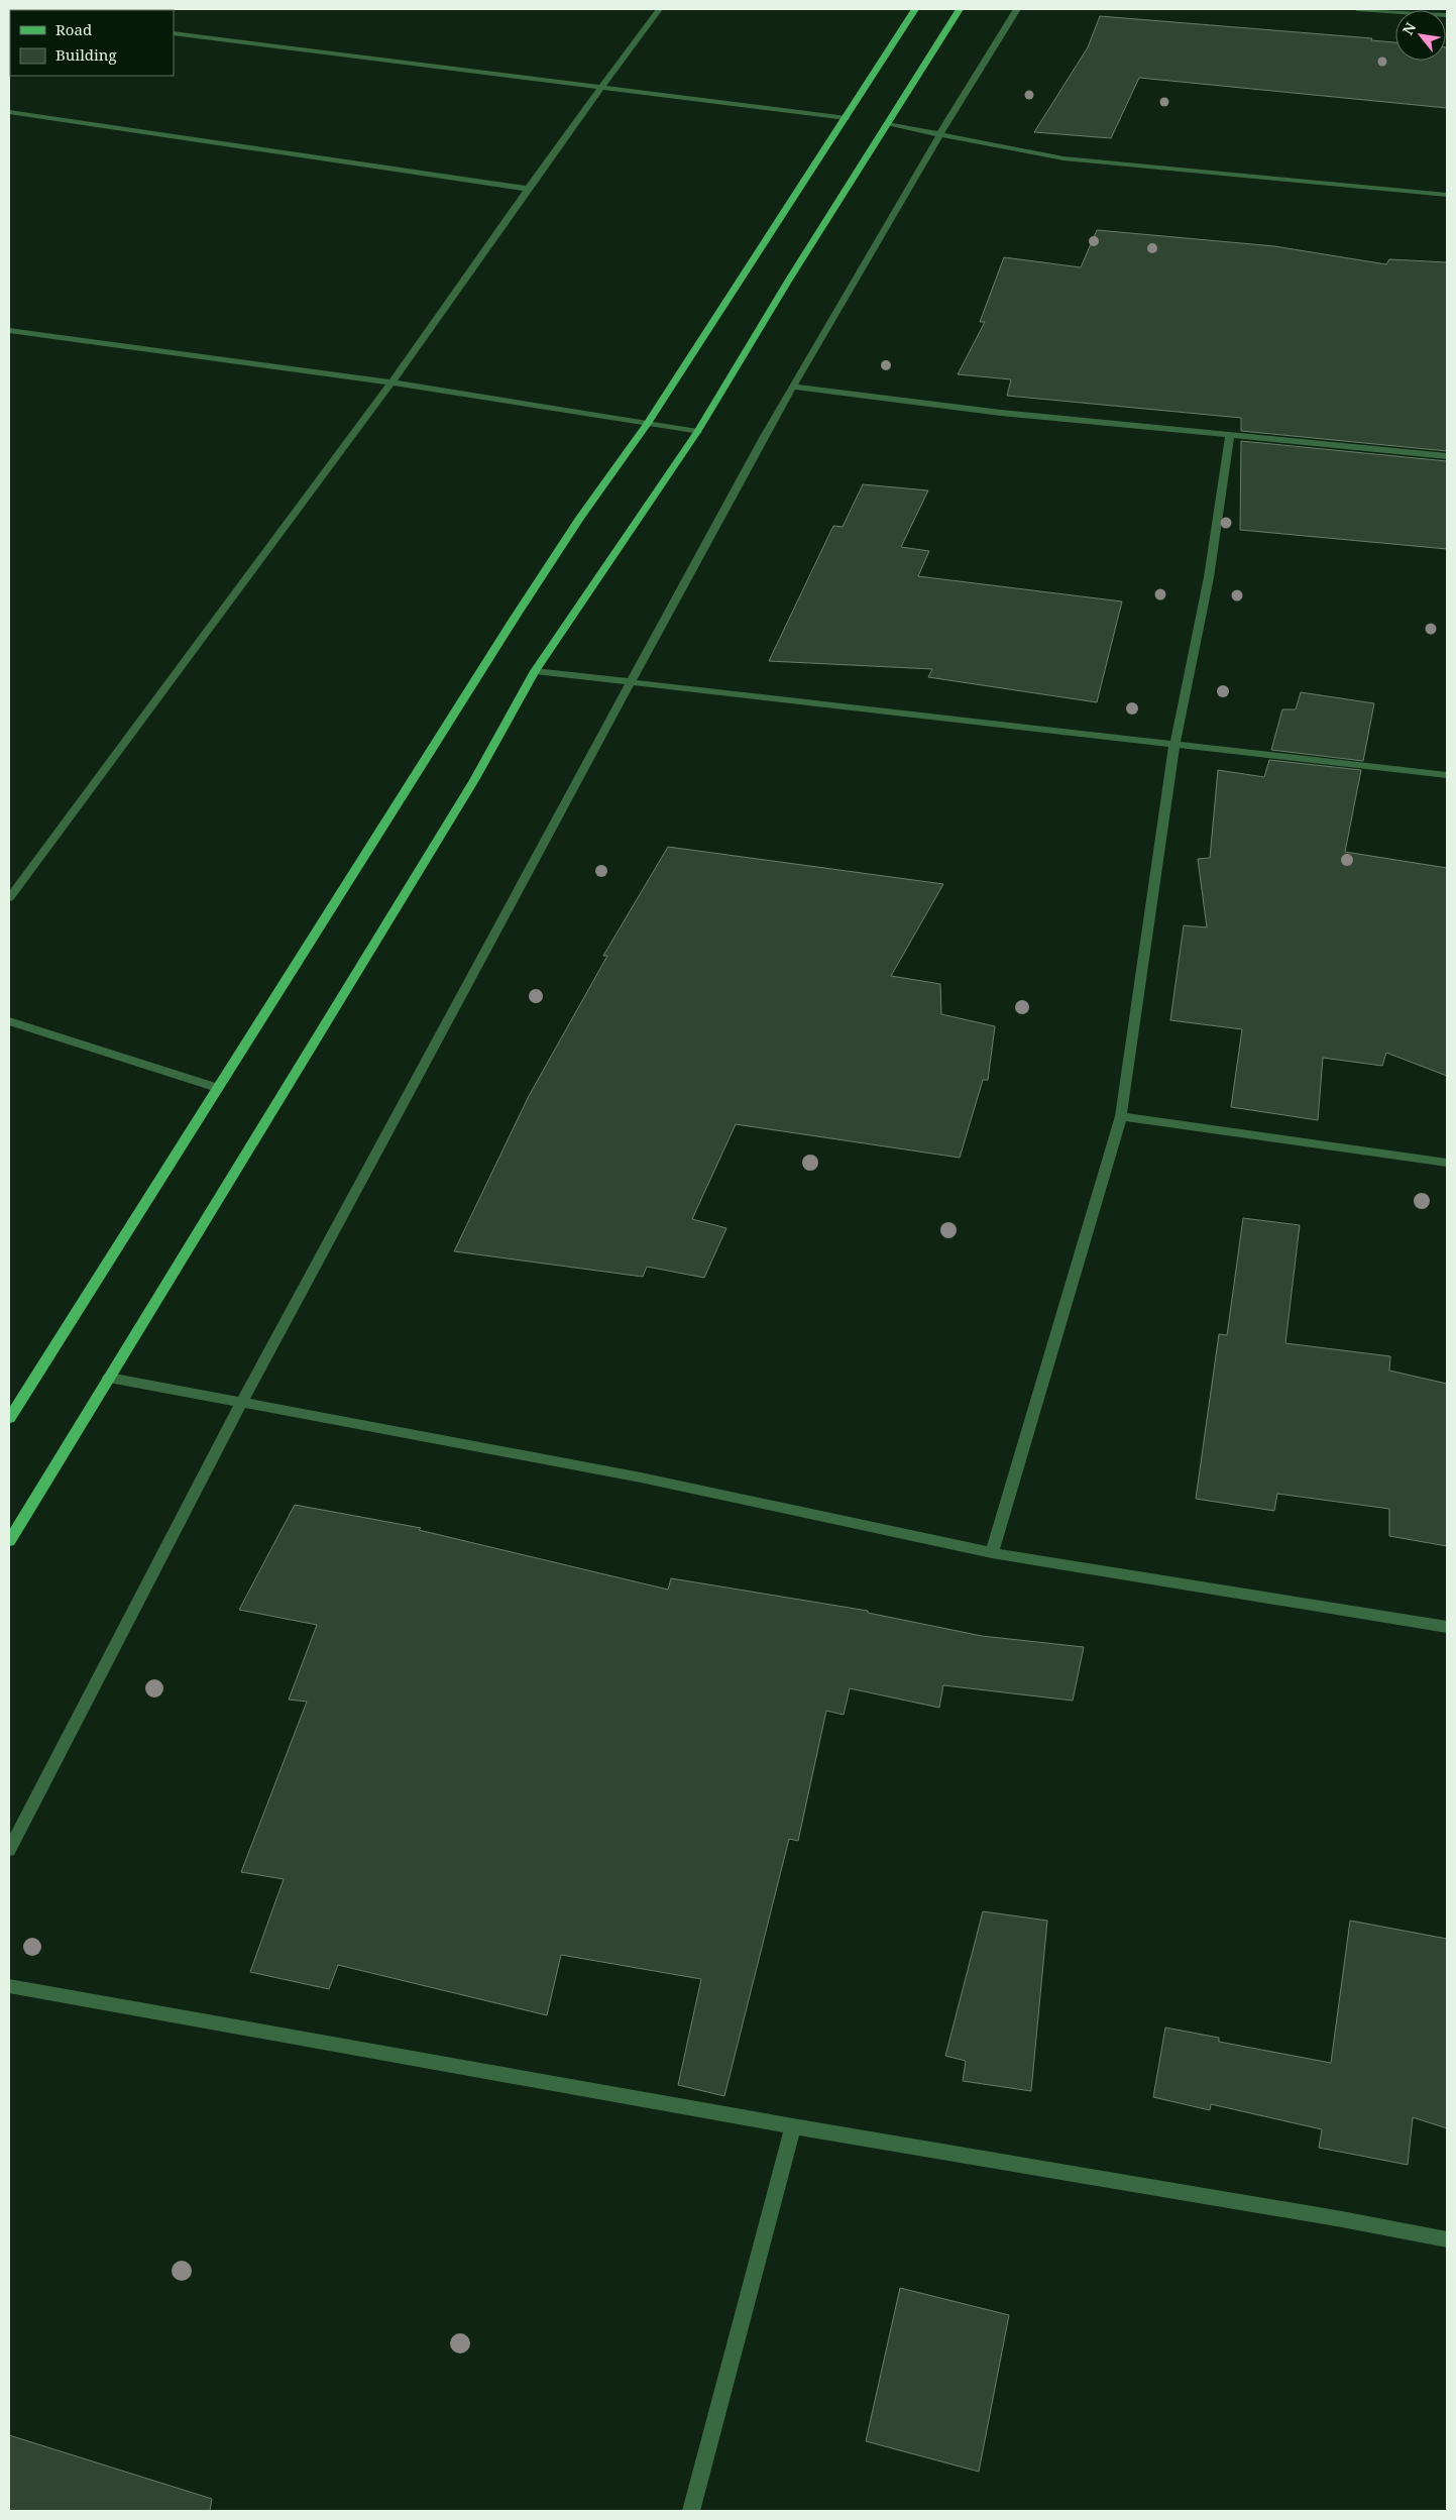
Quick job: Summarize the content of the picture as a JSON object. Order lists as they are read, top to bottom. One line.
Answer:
{"legend":["Road","Building"],"north":"top left"}
